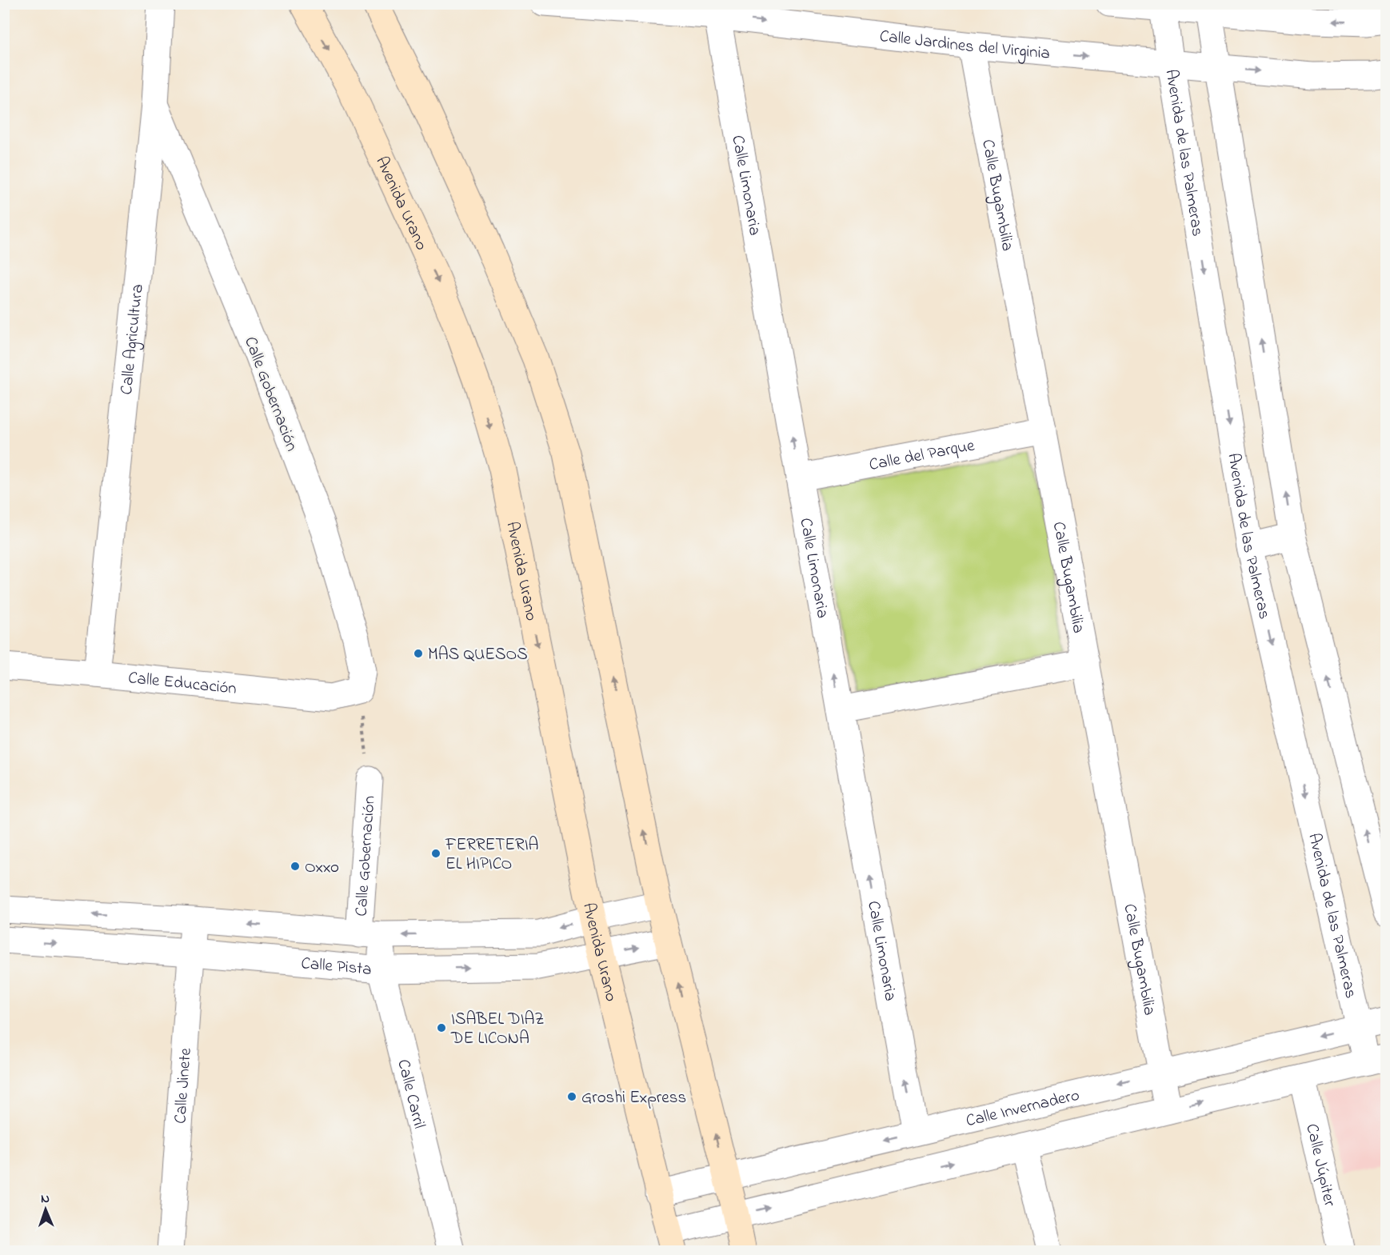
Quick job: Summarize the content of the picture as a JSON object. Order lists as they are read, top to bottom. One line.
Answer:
{"streets":{"main road":["Avenida Urano"],"street":["Calle Jardines del Virginia","Avenida de las Palmeras","Calle Limonaria","Calle Bugambilia","Calle Agricultura","Calle Gobernación","Calle del Parque","Calle Educación","Calle Pista","Calle Jinete","Calle Carril","Calle Invernadero","Calle Júpiter"]},"crossings":[["Calle Jardines del Virginia","Avenida de las Palmeras"],["Calle Jardines del Virginia","Calle Limonaria"],["Calle Jardines del Virginia","Calle Bugambilia"],["Avenida de las Palmeras","Calle Invernadero"],["Calle Limonaria","Calle del Parque"],["Calle Limonaria","Calle Invernadero"],["Calle Bugambilia","Calle del Parque"],["Calle Bugambilia","Calle Invernadero"],["Avenida Urano","Calle Pista"],["Avenida Urano","Calle Invernadero"],["Calle Agricultura","Calle Gobernación"],["Calle Agricultura","Calle Educación"],["Calle Gobernación","Calle Educación"],["Calle Gobernación","Calle Pista"],["Calle Gobernación","Calle Carril"],["Calle Pista","Calle Jinete"],["Calle Pista","Calle Carril"]],"one_way":["Calle Limonaria"],"places":["MAS QUESOS","FERRETERIA EL HIPICO","Oxxo","ISABEL DIAZ DE LICONA","Groshi Express"],"north":"top"}
